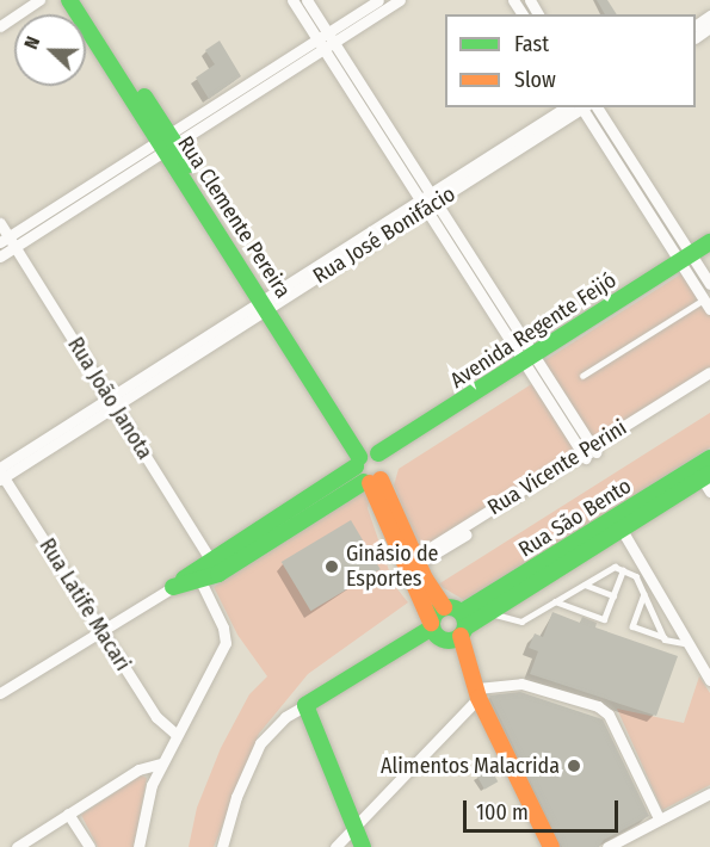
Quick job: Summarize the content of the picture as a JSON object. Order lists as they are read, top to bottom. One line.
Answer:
{"streets":{"main road":["Rua Clemente Pereira","Avenida Regente Feijó","Rua São Bento"],"street":["Rua José Bonifácio","Rua João Janota","Rua Vicente Perini","Rua Latife Macari"]},"crossings":[["Rua Clemente Pereira","Rua José Bonifácio"],["Rua Clemente Pereira","Avenida Regente Feijó"],["Rua José Bonifácio","Rua João Janota"],["Rua José Bonifácio","Rua Latife Macari"],["Avenida Regente Feijó","Rua João Janota"],["Avenida Regente Feijó","Rua Latife Macari"]],"places":["Ginásio de Esportes","Alimentos Malacrida"],"legend":["Fast","Slow"],"scale_bar":"100 m","north":"left"}
